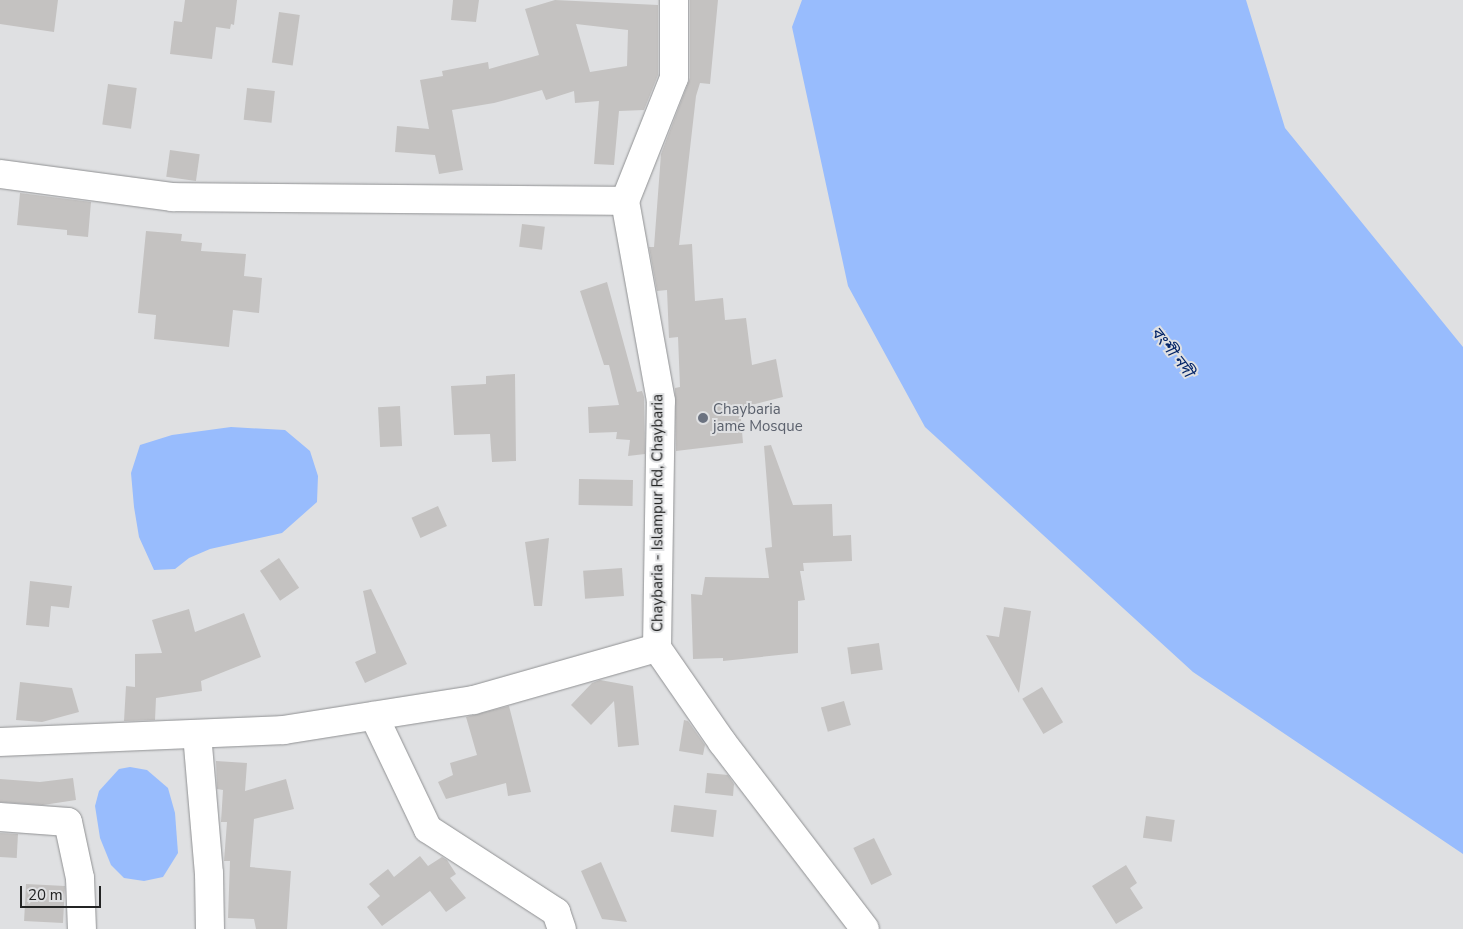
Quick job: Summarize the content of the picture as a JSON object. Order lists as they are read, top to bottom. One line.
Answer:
{"streets":{"street":["Chaybaria - Islampur Rd, Chaybaria"]},"water":["বংশী নদী"],"places":["Chaybaria jame Mosque"],"scale_bar":"20 m"}
